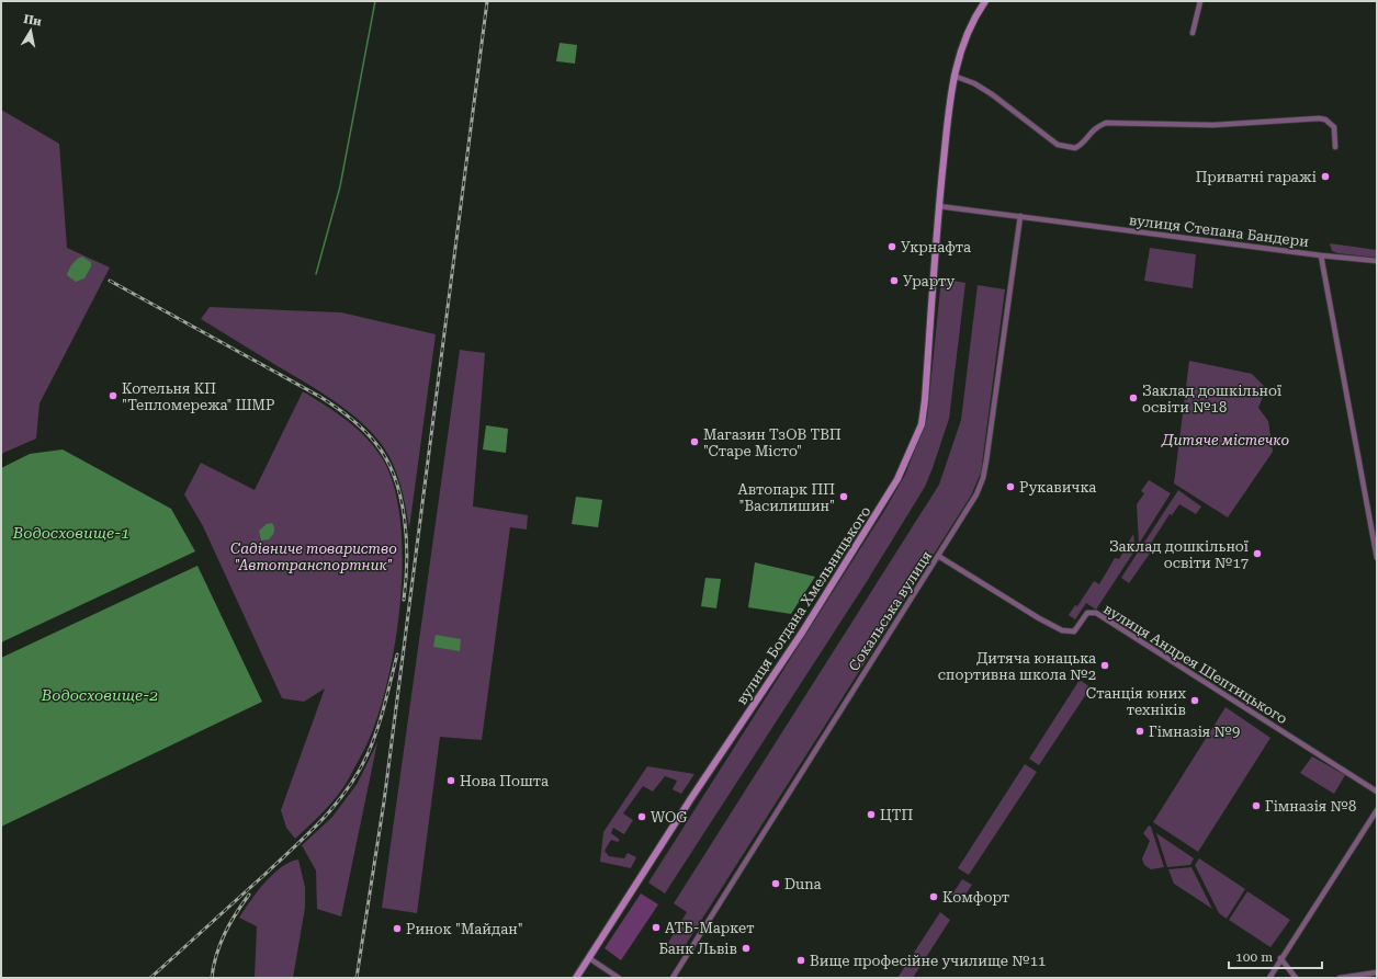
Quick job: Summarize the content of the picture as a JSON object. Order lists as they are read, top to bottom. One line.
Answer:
{"streets":{"street":["вулиця Степана Бандери","вулиця Богдана Хмельницького","Сокальська вулиця","вулиця Андрея Шептицького"]},"crossings":[["вулиця Степана Бандери","вулиця Богдана Хмельницького"],["вулиця Степана Бандери","Сокальська вулиця"],["Сокальська вулиця","вулиця Андрея Шептицького"]],"water":["Водосховище-1","Водосховище-2"],"parks":["Дитяче містечко","Садівниче товариство \"Автотранспортник\""],"places":["Приватні гаражі","Укрнафта","Урарту","Котельня КП \"Тепломережа\" ШМР","Заклад дошкільної освіти №18","Магазин ТзОВ ТВП \"Старе Місто\"","Рукавичка","Автопарк ПП \"Василишин\"","Заклад дошкільної освіти №17","Дитяча юнацька спортивна школа №2","Станція юних техніків","Гімназія №9","Нова Пошта","Гімназія №8","ЦТП","WOG","Duna","Комфорт","АТБ-Маркет","Ринок \"Майдан\"","Банк Львів","Вище професійне училище №11"],"scale_bar":"100 m","north":"top"}
